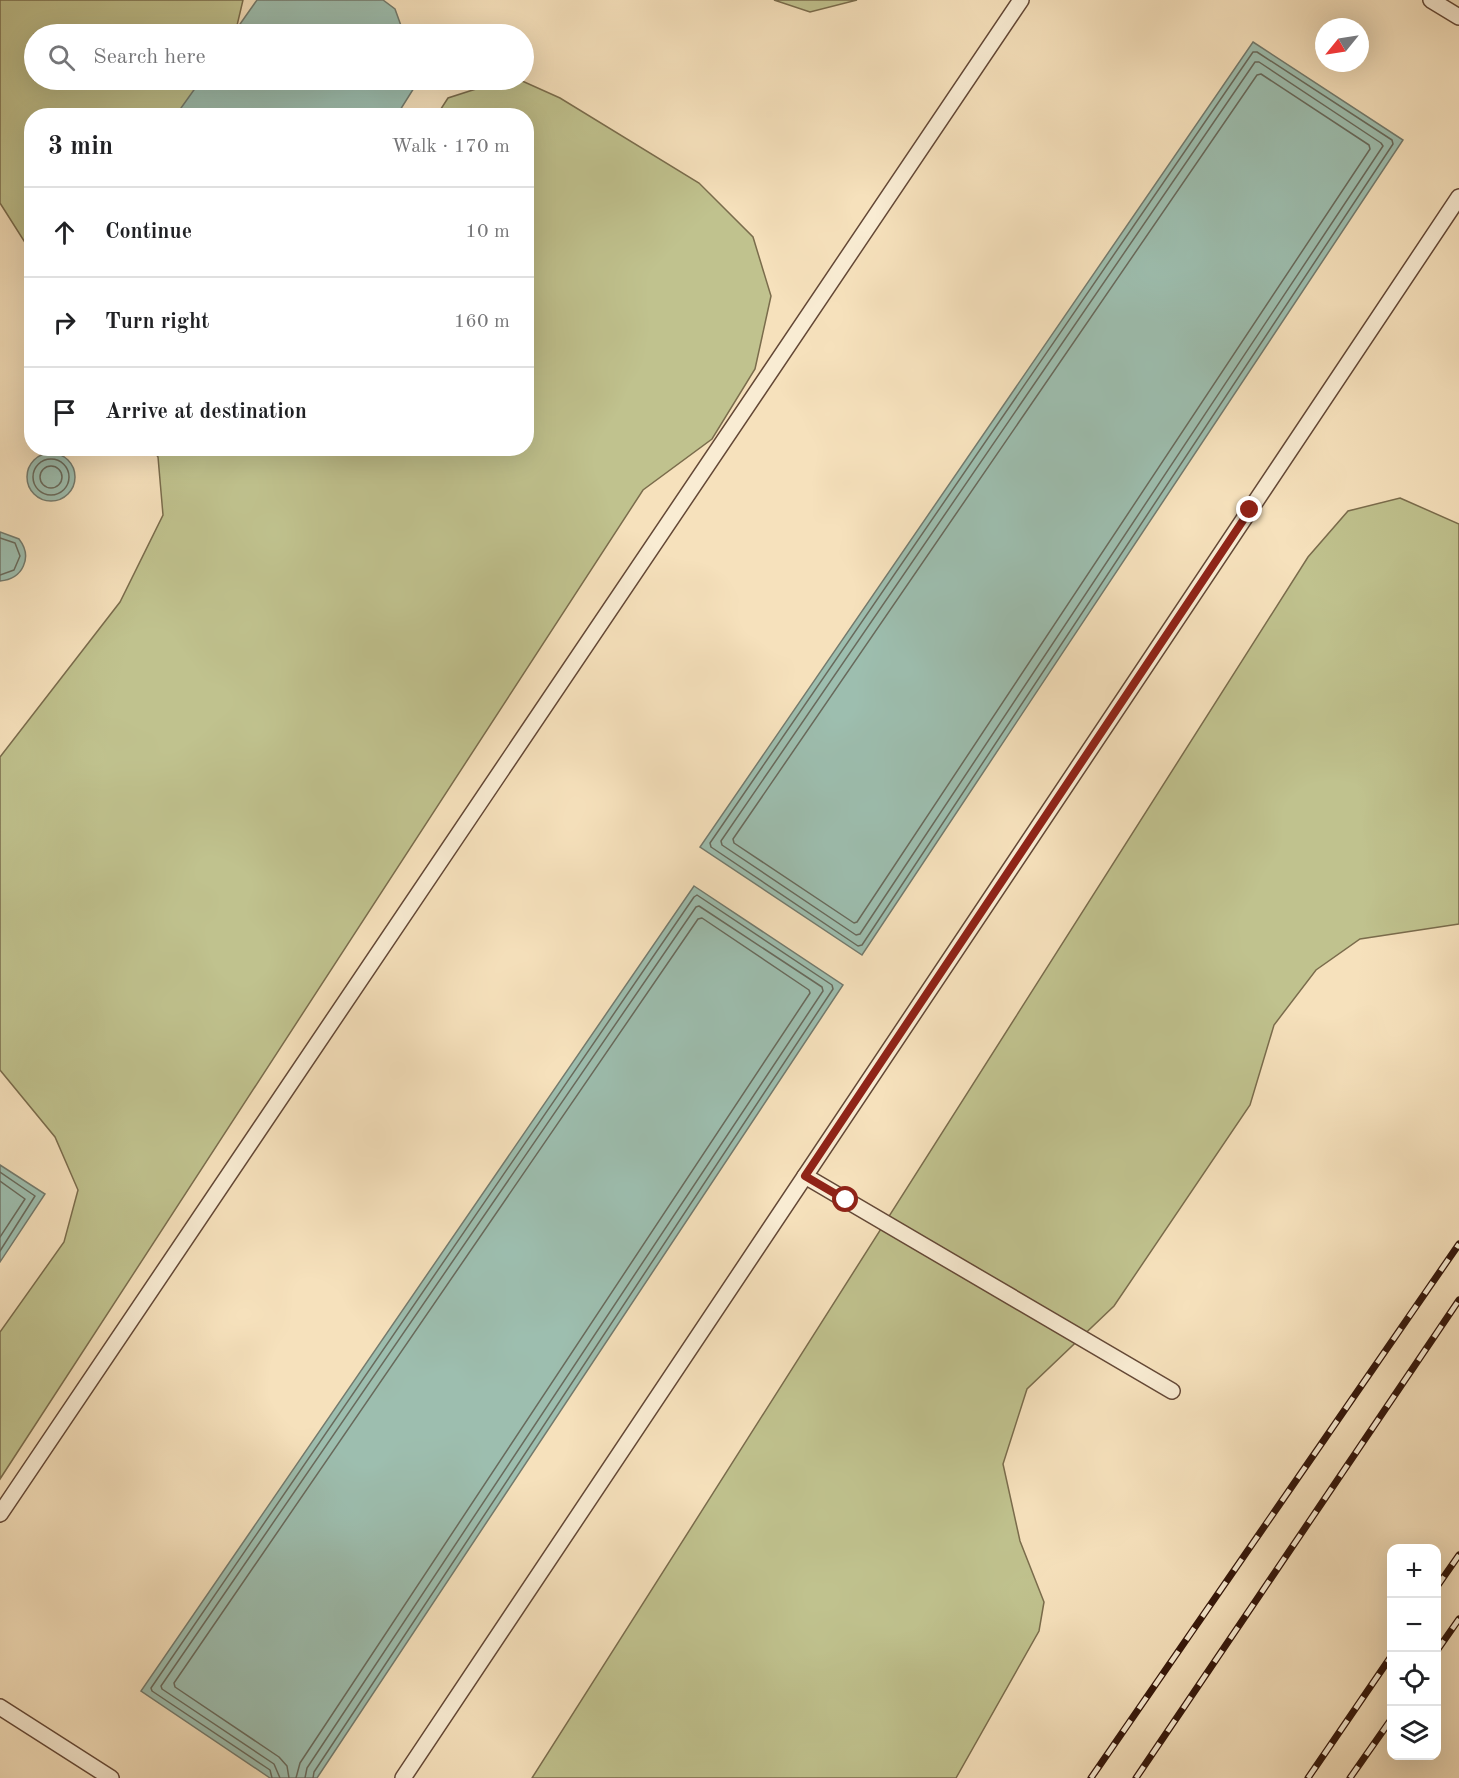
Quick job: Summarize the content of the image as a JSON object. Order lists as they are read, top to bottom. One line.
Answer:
{"north":"bottom left","page":{"search":"Search here","heading":["3 min","Walk · 170 m"],"list":[["Continue","10 m"],["Turn right","160 m"],"Arrive at destination"],"map_buttons":["+","−"]}}
